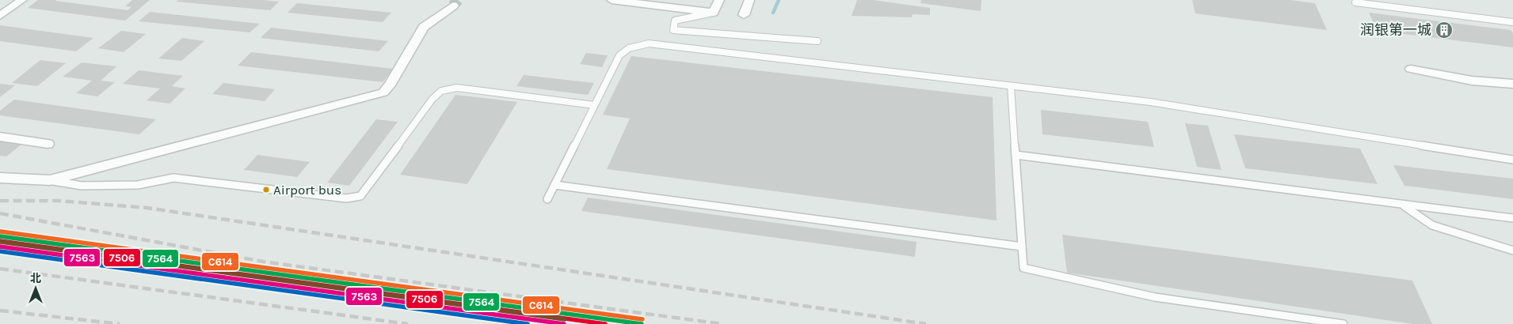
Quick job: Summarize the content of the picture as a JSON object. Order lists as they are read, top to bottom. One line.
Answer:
{"places":{"building":["润银第一城"],"other":["Airport bus"]},"lines":["transit line C614","transit line 7564","transit line 7506","transit line 7563"],"north":"top"}
